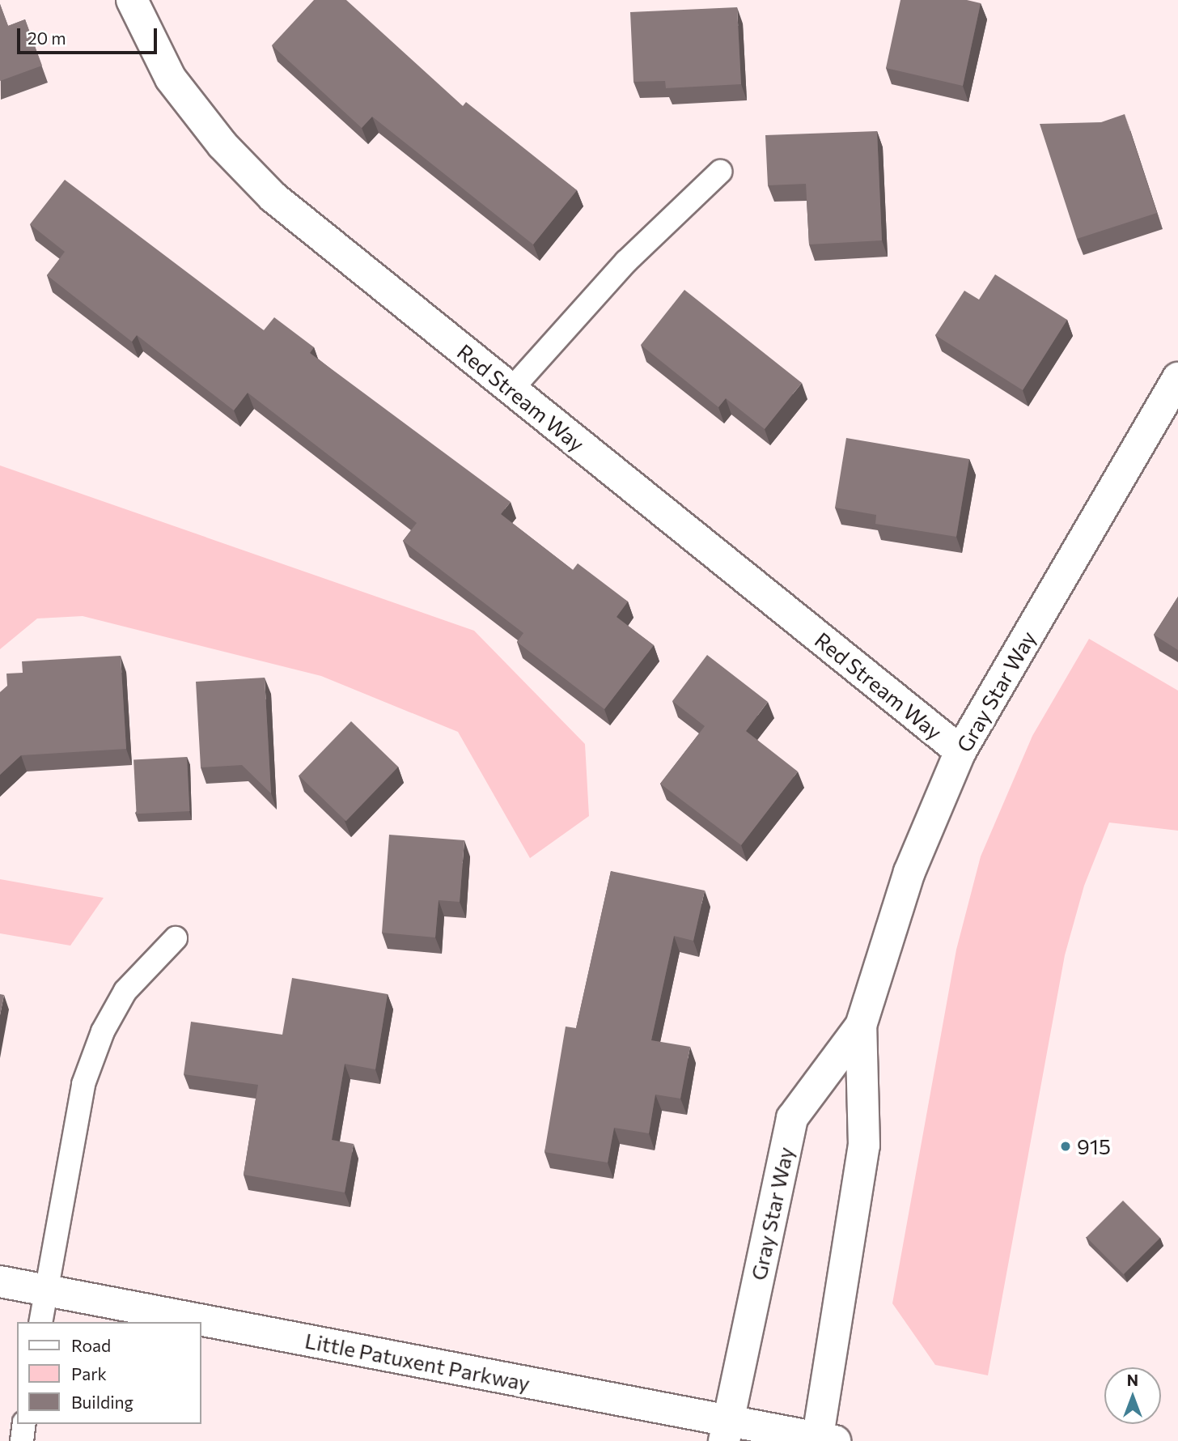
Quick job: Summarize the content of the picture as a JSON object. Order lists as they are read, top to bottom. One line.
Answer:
{"streets":{"street":["Red Stream Way","Gray Star Way","Little Patuxent Parkway"]},"crossings":[["Red Stream Way","Gray Star Way"],["Gray Star Way","Little Patuxent Parkway"]],"places":["915"],"legend":["Road","Park","Building"],"scale_bar":"20 m","north":"top"}
